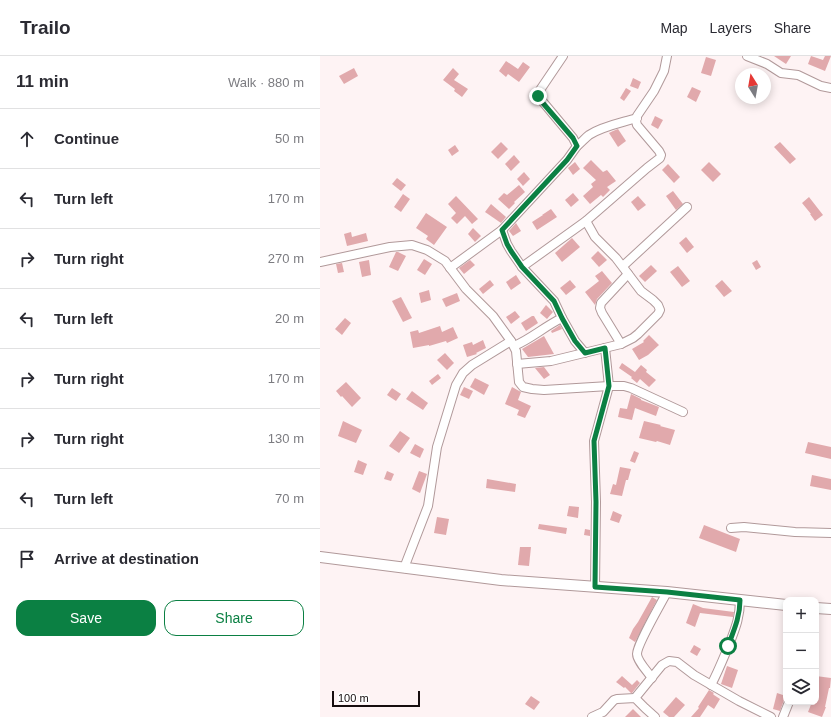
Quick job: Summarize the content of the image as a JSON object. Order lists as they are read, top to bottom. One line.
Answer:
{"scale_bar":"100 m","north":"top","page":{"header":"Trailo","nav":["Map","Layers","Share"],"heading":["11 min","Walk · 880 m"],"list":[["Continue","50 m"],["Turn left","170 m"],["Turn right","270 m"],["Turn left","20 m"],["Turn right","170 m"],["Turn right","130 m"],["Turn left","70 m"],"Arrive at destination"],"buttons":["Save","Share"],"map_buttons":["+","−"],"scale":"100 m"}}
